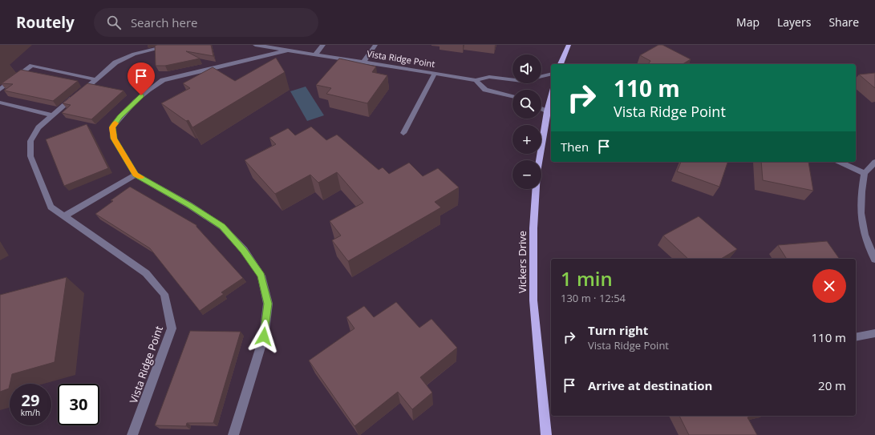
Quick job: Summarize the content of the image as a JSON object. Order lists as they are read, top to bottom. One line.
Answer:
{"streets":{"main road":["Vickers Drive"],"street":["Vista Ridge Point"]},"page":{"header":"Routely","search":"Search here","nav":["Map","Layers","Share"],"map_buttons":["+","−"],"turn":["110 m","Vista Ridge Point"],"then":"Then","heading":["1 min","130 m · 12:54"],"list":[{"name":"Turn right","note":"Vista Ridge Point","value":"110 m"},{"name":"Arrive at destination","value":"20 m"}],"speed":"29 km/h","limit":"30"}}
